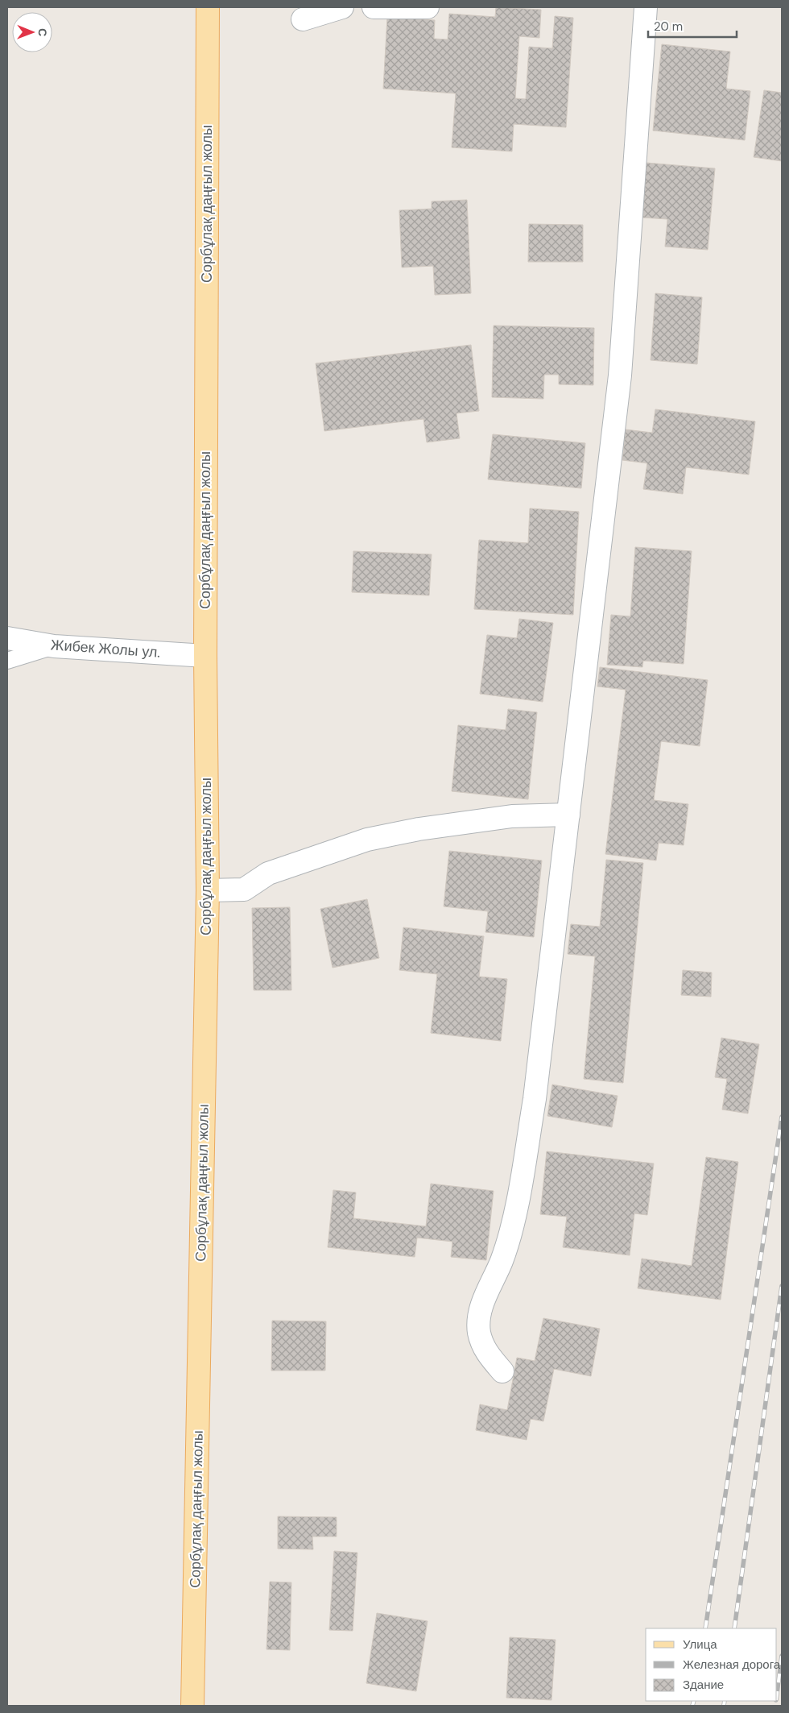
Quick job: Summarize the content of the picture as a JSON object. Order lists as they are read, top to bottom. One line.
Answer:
{"streets":{"main road":["Сорбұлақ даңғыл жолы"],"street":["Жибек Жолы ул."]},"crossings":[["Сорбұлақ даңғыл жолы","Жибек Жолы ул."]],"legend":["Улица","Железная дорога","Здание"],"scale_bar":"20 m","north":"right"}
